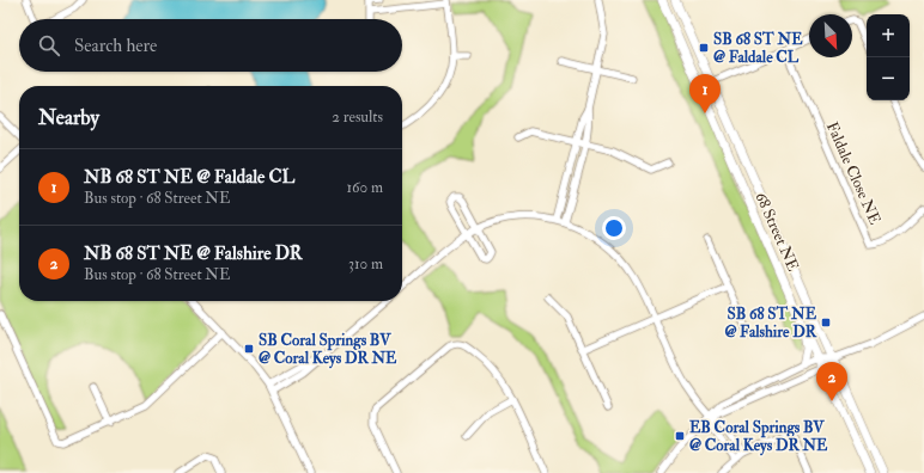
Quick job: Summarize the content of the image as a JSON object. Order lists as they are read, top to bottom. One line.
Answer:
{"streets":{"main road":["68 Street NE"],"street":["Faldale Close NE"]},"places":{"transit":["SB 68 ST NE @ Faldale CL","SB 68 ST NE @ Falshire DR","SB Coral Springs BV @ Coral Keys DR NE","EB Coral Springs BV @ Coral Keys DR NE"]},"north":"bottom right","page":{"map_buttons":["+","−"],"search":"Search here","pins":["1","2"],"heading":["Nearby","2 results"],"list":[{"mark":"1","name":"NB 68 ST NE @ Faldale CL","note":"Bus stop · 68 Street NE","value":"160 m"},{"mark":"2","name":"NB 68 ST NE @ Falshire DR","note":"Bus stop · 68 Street NE","value":"310 m"}]}}
